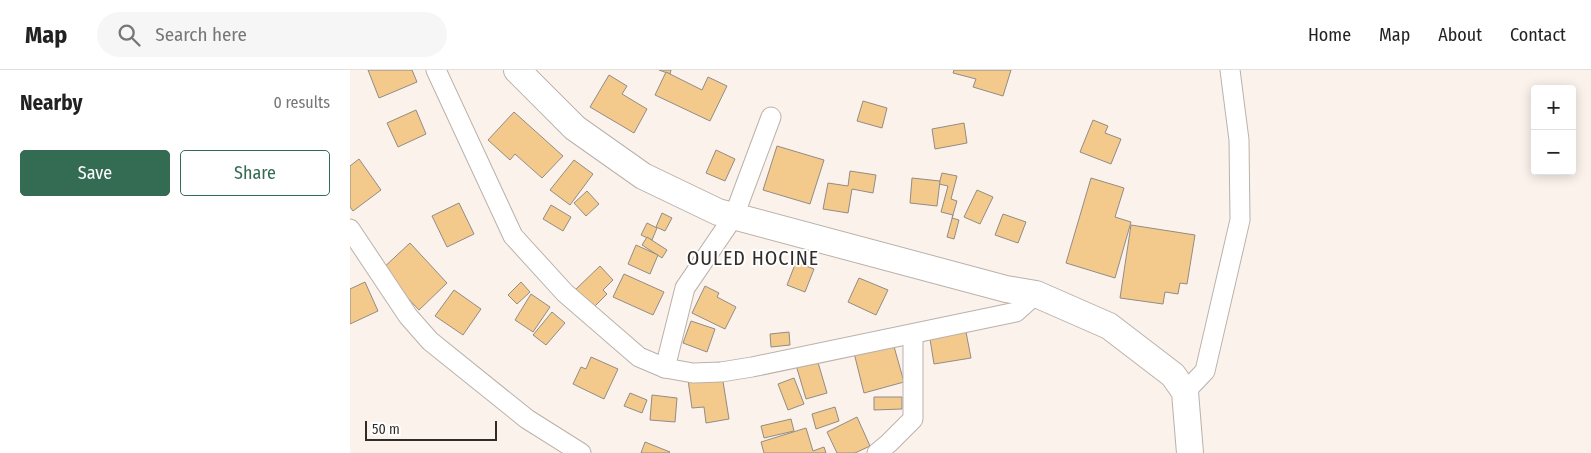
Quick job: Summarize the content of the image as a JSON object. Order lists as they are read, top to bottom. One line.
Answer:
{"districts":["OULED HOCINE"],"scale_bar":"50 m","page":{"header":"Map","search":"Search here","nav":["Home","Map","About","Contact"],"heading":["Nearby","0 results"],"map_buttons":["+","−"],"buttons":["Save","Share"],"scale":"50 m"}}
